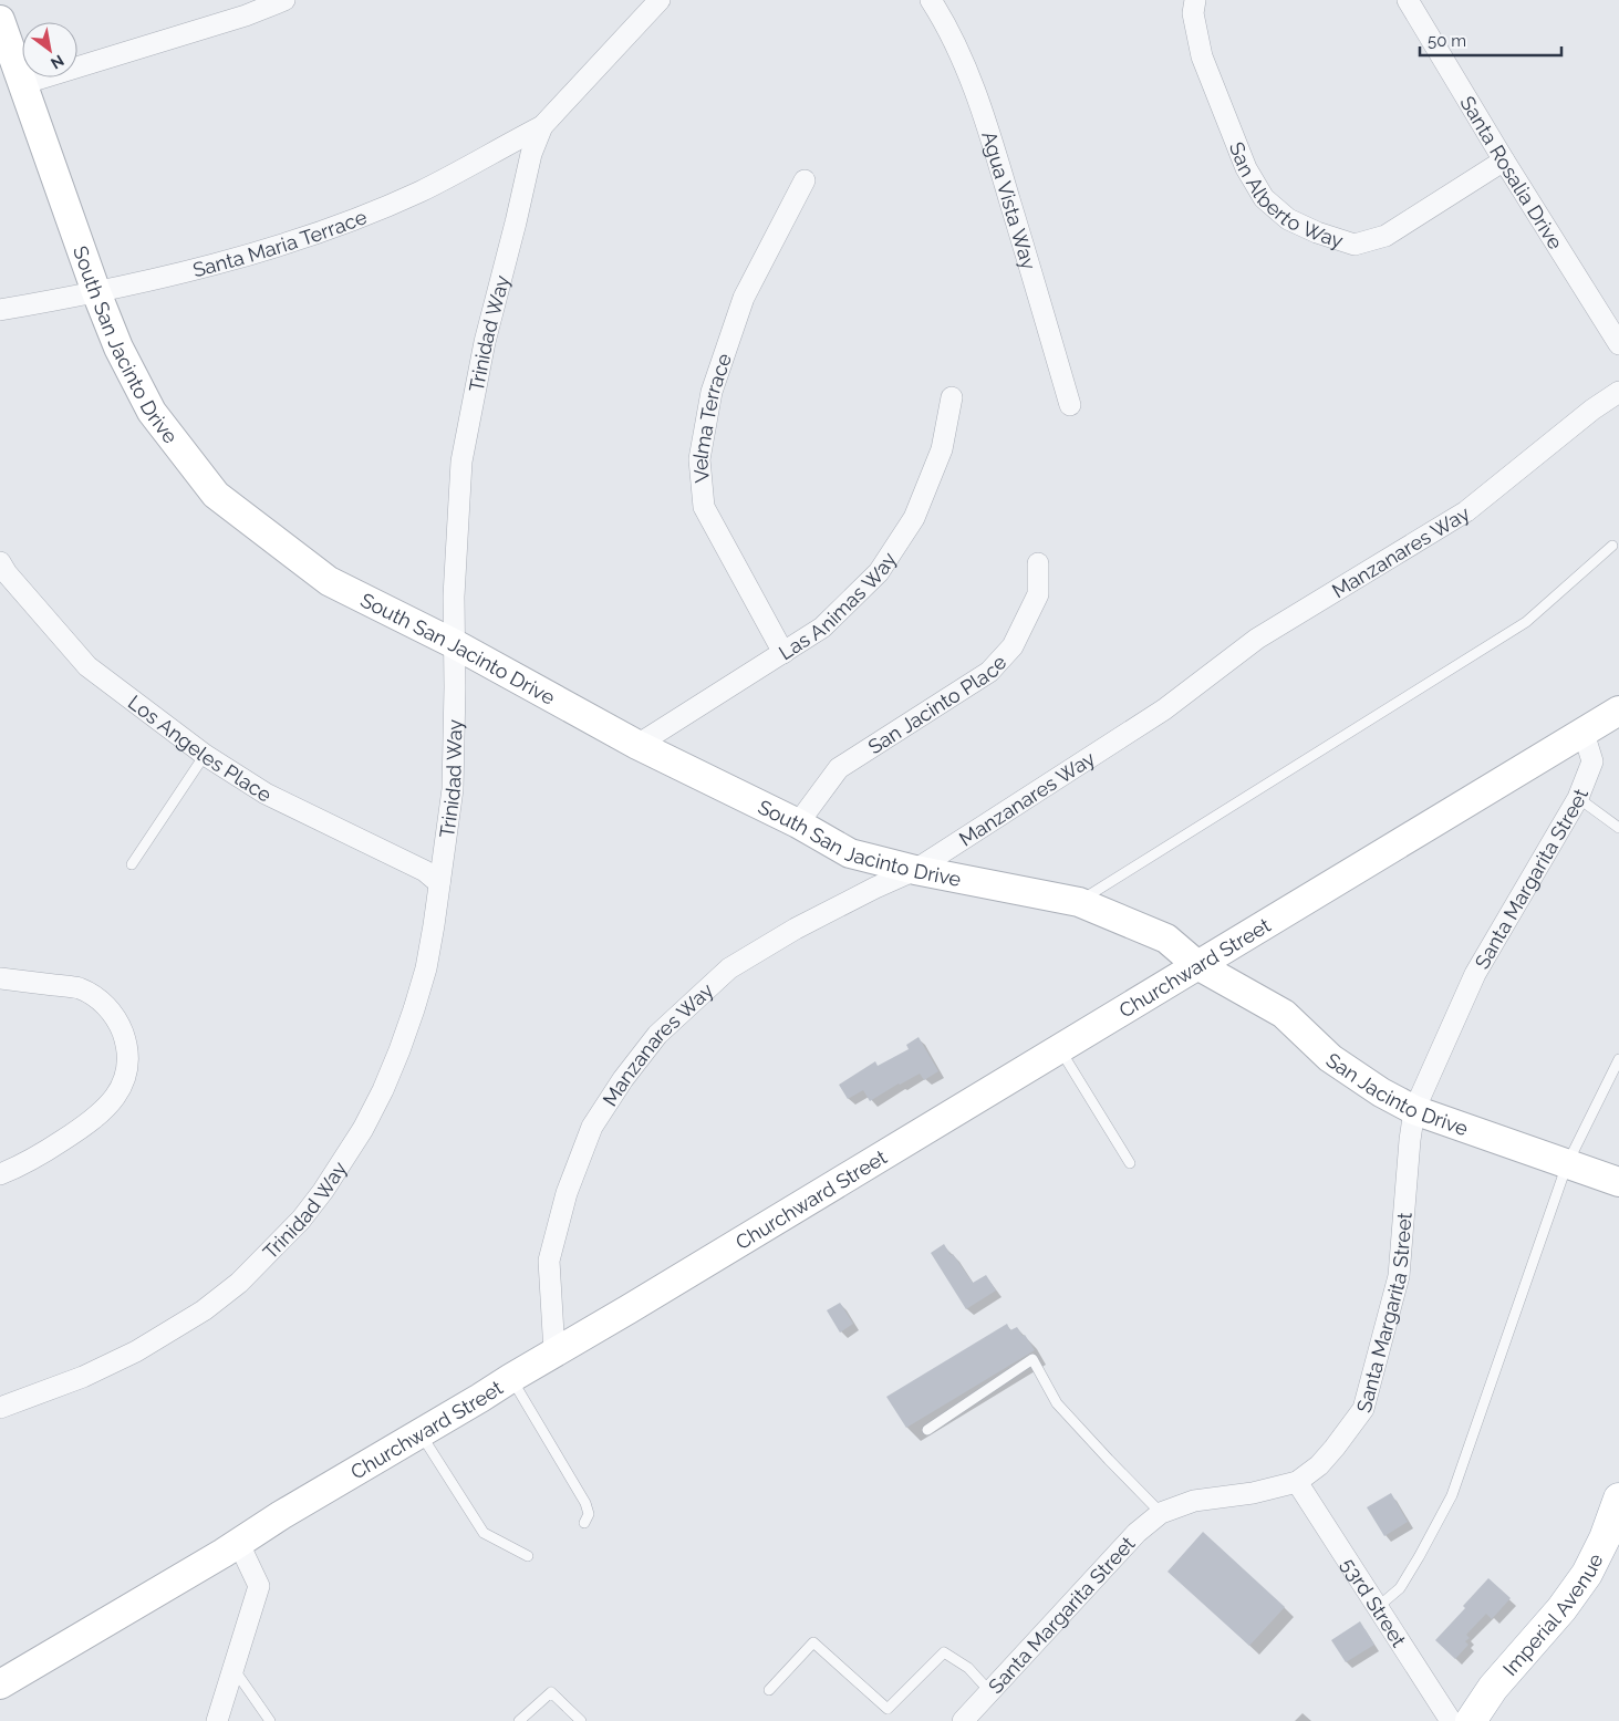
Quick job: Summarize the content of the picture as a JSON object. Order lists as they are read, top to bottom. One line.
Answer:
{"streets":{"main road":["Imperial Avenue"],"street":["Santa Rosalia Drive","San Alberto Way","Agua Vista Way","Santa Maria Terrace","Trinidad Way","South San Jacinto Drive","Velma Terrace","Manzanares Way","Las Animas Way","San Jacinto Place","Los Angeles Place","Santa Margarita Street","Churchward Street","San Jacinto Drive","53rd Street"]},"crossings":[["Santa Rosalia Drive","San Alberto Way"],["Santa Maria Terrace","Trinidad Way"],["Santa Maria Terrace","South San Jacinto Drive"],["Trinidad Way","South San Jacinto Drive"],["Trinidad Way","Los Angeles Place"],["South San Jacinto Drive","Manzanares Way"],["South San Jacinto Drive","Las Animas Way"],["South San Jacinto Drive","San Jacinto Place"],["South San Jacinto Drive","Churchward Street"],["South San Jacinto Drive","San Jacinto Drive"],["Velma Terrace","Las Animas Way"],["Manzanares Way","Churchward Street"],["Santa Margarita Street","Churchward Street"],["Santa Margarita Street","San Jacinto Drive"],["Santa Margarita Street","53rd Street"],["Churchward Street","San Jacinto Drive"]],"scale_bar":"50 m","north":"bottom right"}
